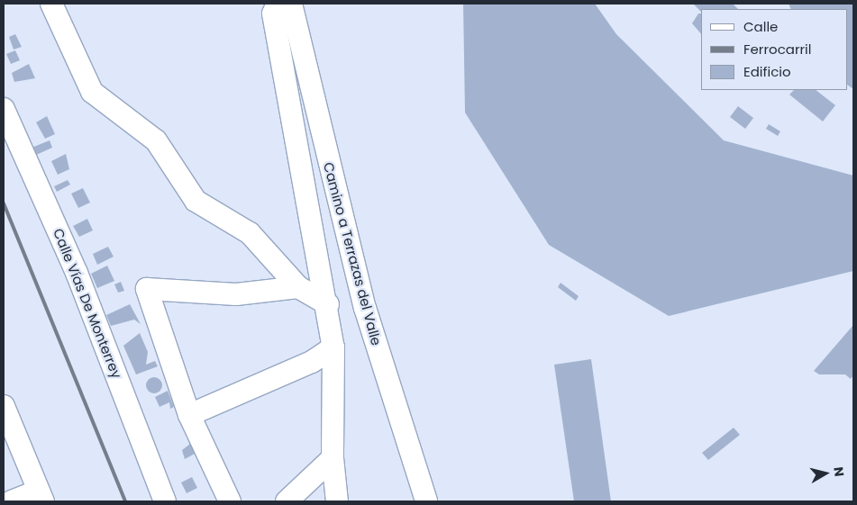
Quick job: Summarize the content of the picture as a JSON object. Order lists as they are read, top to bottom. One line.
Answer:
{"streets":{"street":["Camino a Terrazas del Valle","Calle Vías De Monterrey"]},"legend":["Calle","Ferrocarril","Edificio"],"north":"right"}
